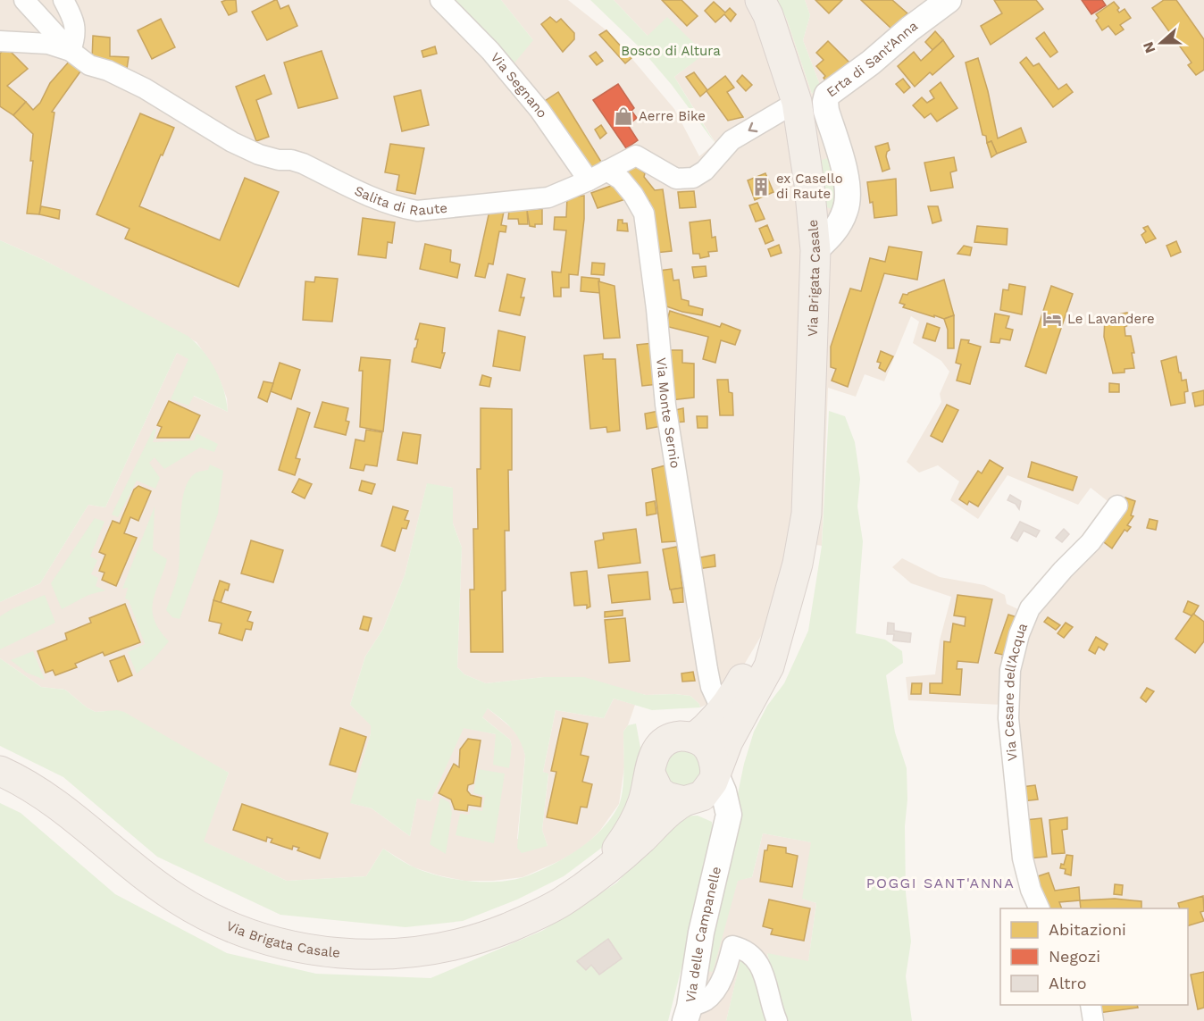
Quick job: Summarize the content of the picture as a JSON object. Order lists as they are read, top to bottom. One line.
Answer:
{"streets":{"main road":["Via Brigata Casale"],"street":["Erta di Sant'Anna","Via Segnano","Salita di Raute","Via Monte Sernio","Via Cesare dell'Acqua","Via delle Campanelle"]},"crossings":[["Erta di Sant'Anna","Via Brigata Casale"],["Via Segnano","Salita di Raute"],["Salita di Raute","Via Brigata Casale"],["Salita di Raute","Via Monte Sernio"],["Via Brigata Casale","Via Monte Sernio"],["Via Brigata Casale","Via delle Campanelle"]],"districts":["POGGI SANT'ANNA"],"parks":["Bosco di Altura"],"places":{"shop":["Aerre Bike"],"building":["ex Casello di Raute"],"hotel":["Le Lavandere"]},"legend":["Abitazioni","Negozi","Altro"],"north":"left"}
